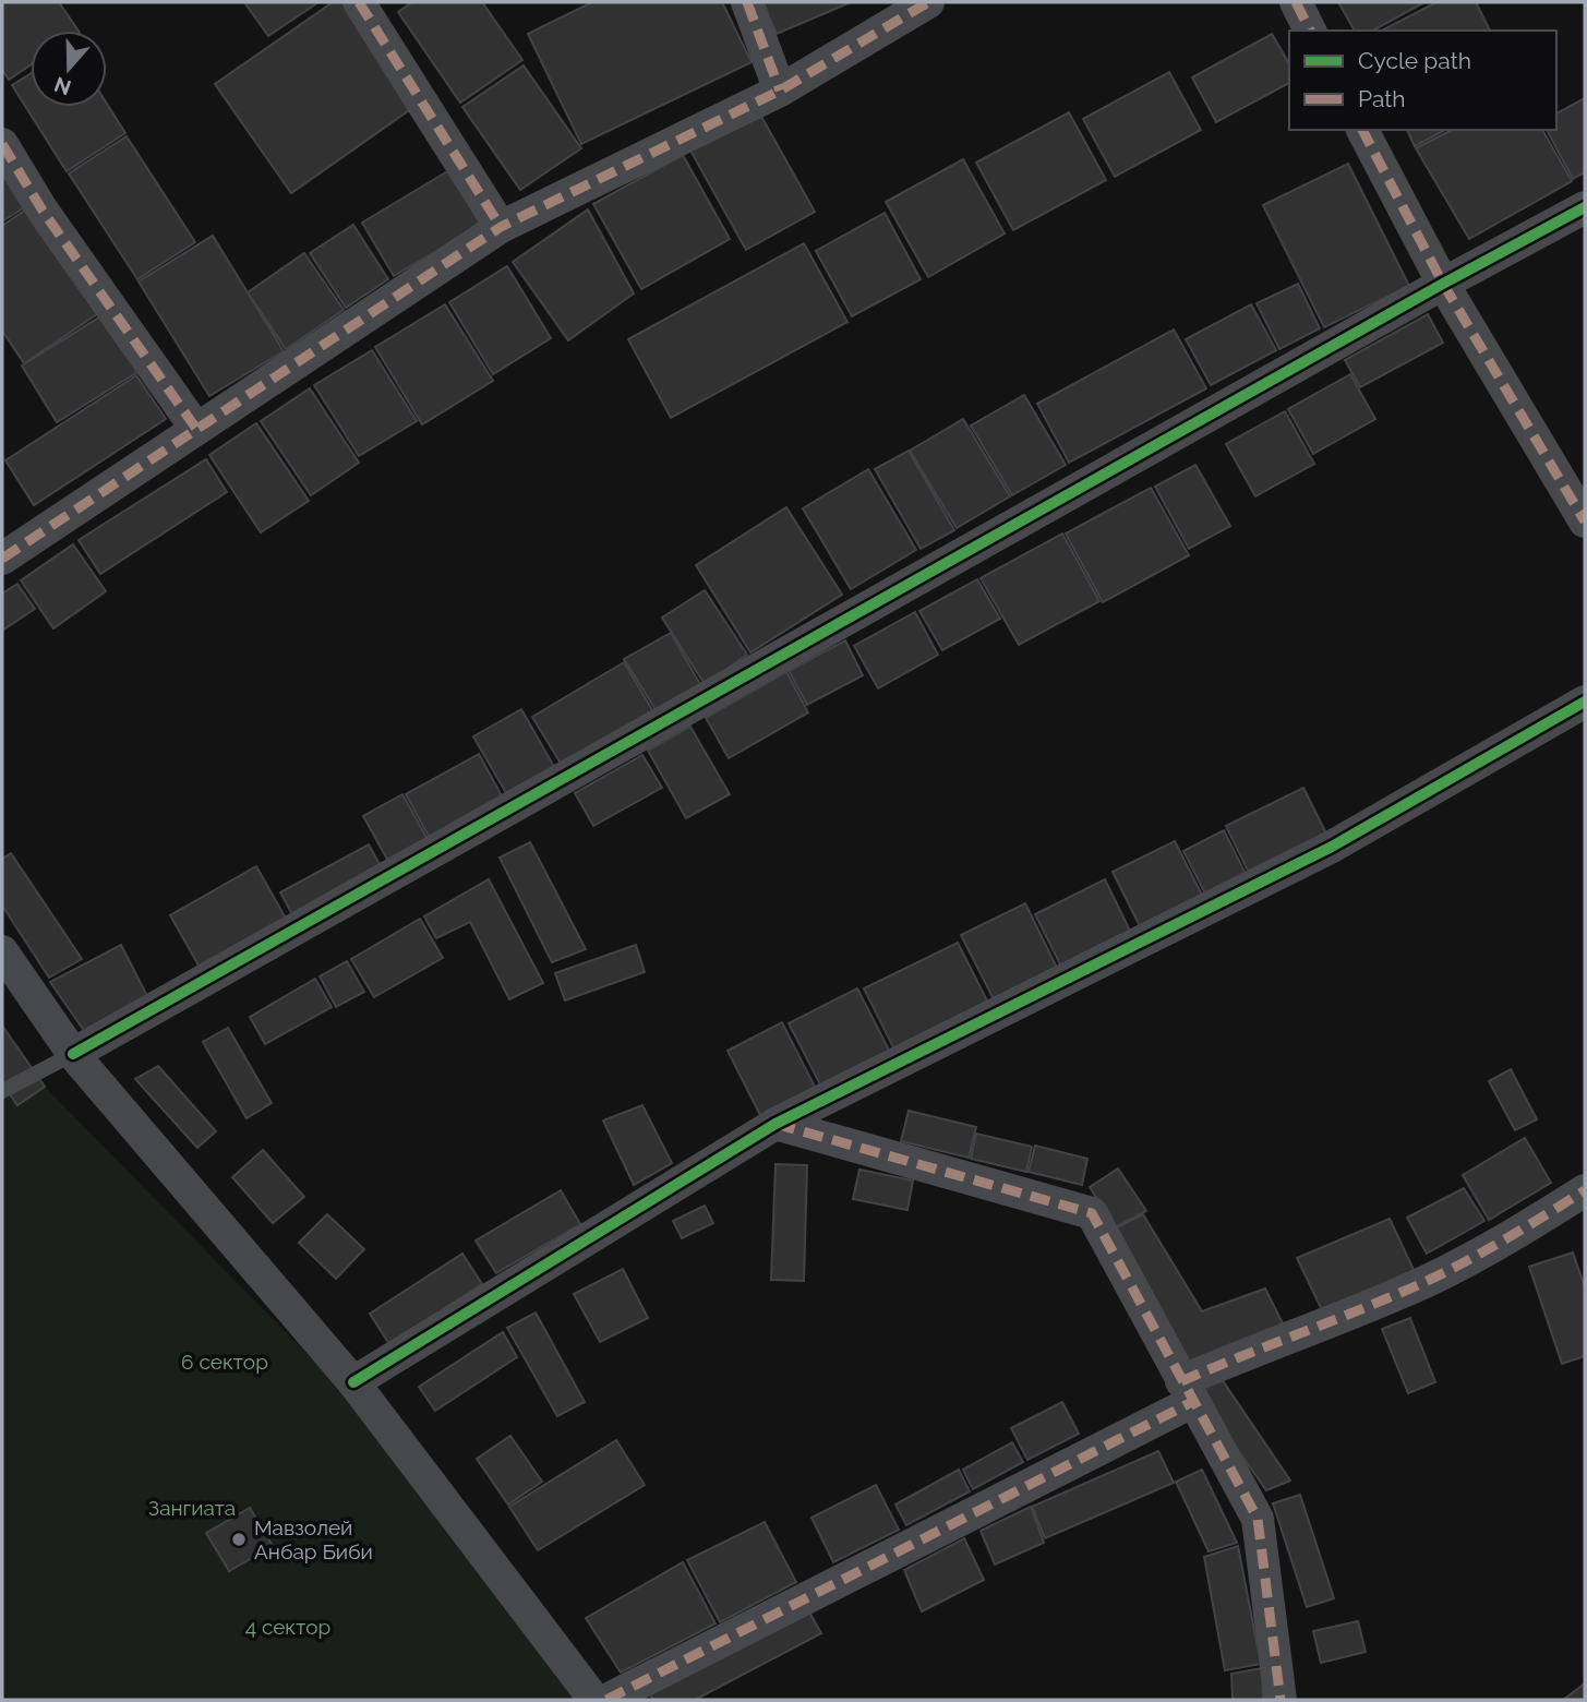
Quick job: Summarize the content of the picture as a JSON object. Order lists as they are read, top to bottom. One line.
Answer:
{"parks":["6 сектор","Зангиата","4 сектор"],"places":["Мавзолей Анбар Биби"],"legend":["Cycle path","Path"],"north":"bottom"}
